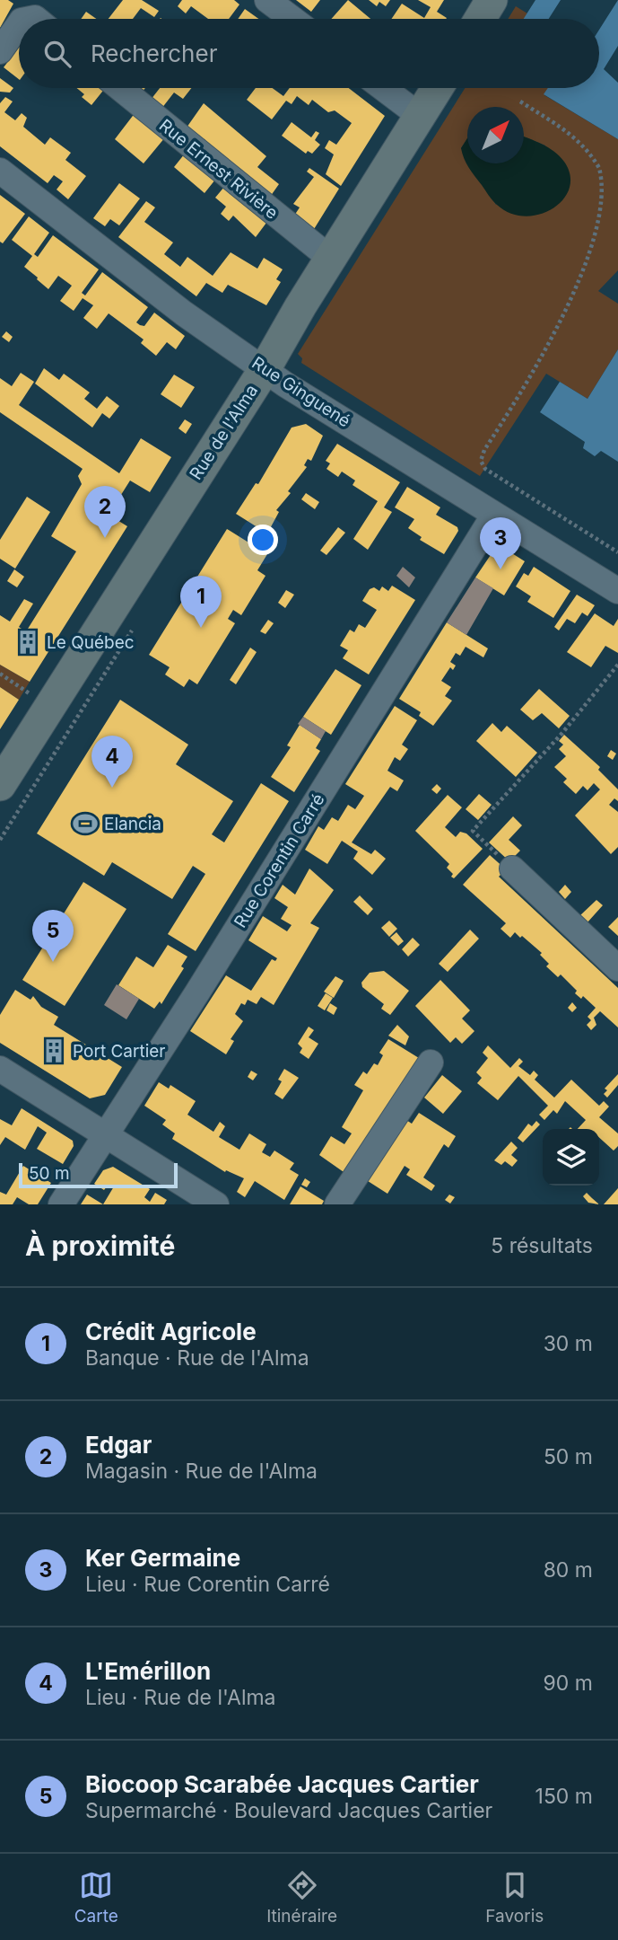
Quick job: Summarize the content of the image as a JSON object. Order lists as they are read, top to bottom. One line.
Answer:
{"streets":{"main road":["Rue de l'Alma"],"street":["Rue Ernest Rivière","Rue Ginguené","Rue Corentin Carré"]},"crossings":[["Rue Ernest Rivière","Rue de l'Alma"],["Rue Ginguené","Rue de l'Alma"],["Rue Ginguené","Rue Corentin Carré"]],"places":{"building":["Le Québec","Port Cartier"],"sports":["Elancia"]},"scale_bar":"50 m","north":"top right","page":{"search":"Rechercher","pins":["2","3","1","4","5"],"scale":"50 m","heading":["À proximité","5 résultats"],"list":[{"mark":"1","name":"Crédit Agricole","note":"Banque · Rue de l'Alma","value":"30 m"},{"mark":"2","name":"Edgar","note":"Magasin · Rue de l'Alma","value":"50 m"},{"mark":"3","name":"Ker Germaine","note":"Lieu · Rue Corentin Carré","value":"80 m"},{"mark":"4","name":"L'Emérillon","note":"Lieu · Rue de l'Alma","value":"90 m"},{"mark":"5","name":"Biocoop Scarabée Jacques Cartier","note":"Supermarché · Boulevard Jacques Cartier","value":"150 m"}],"nav":["Carte","Itinéraire","Favoris"]}}
